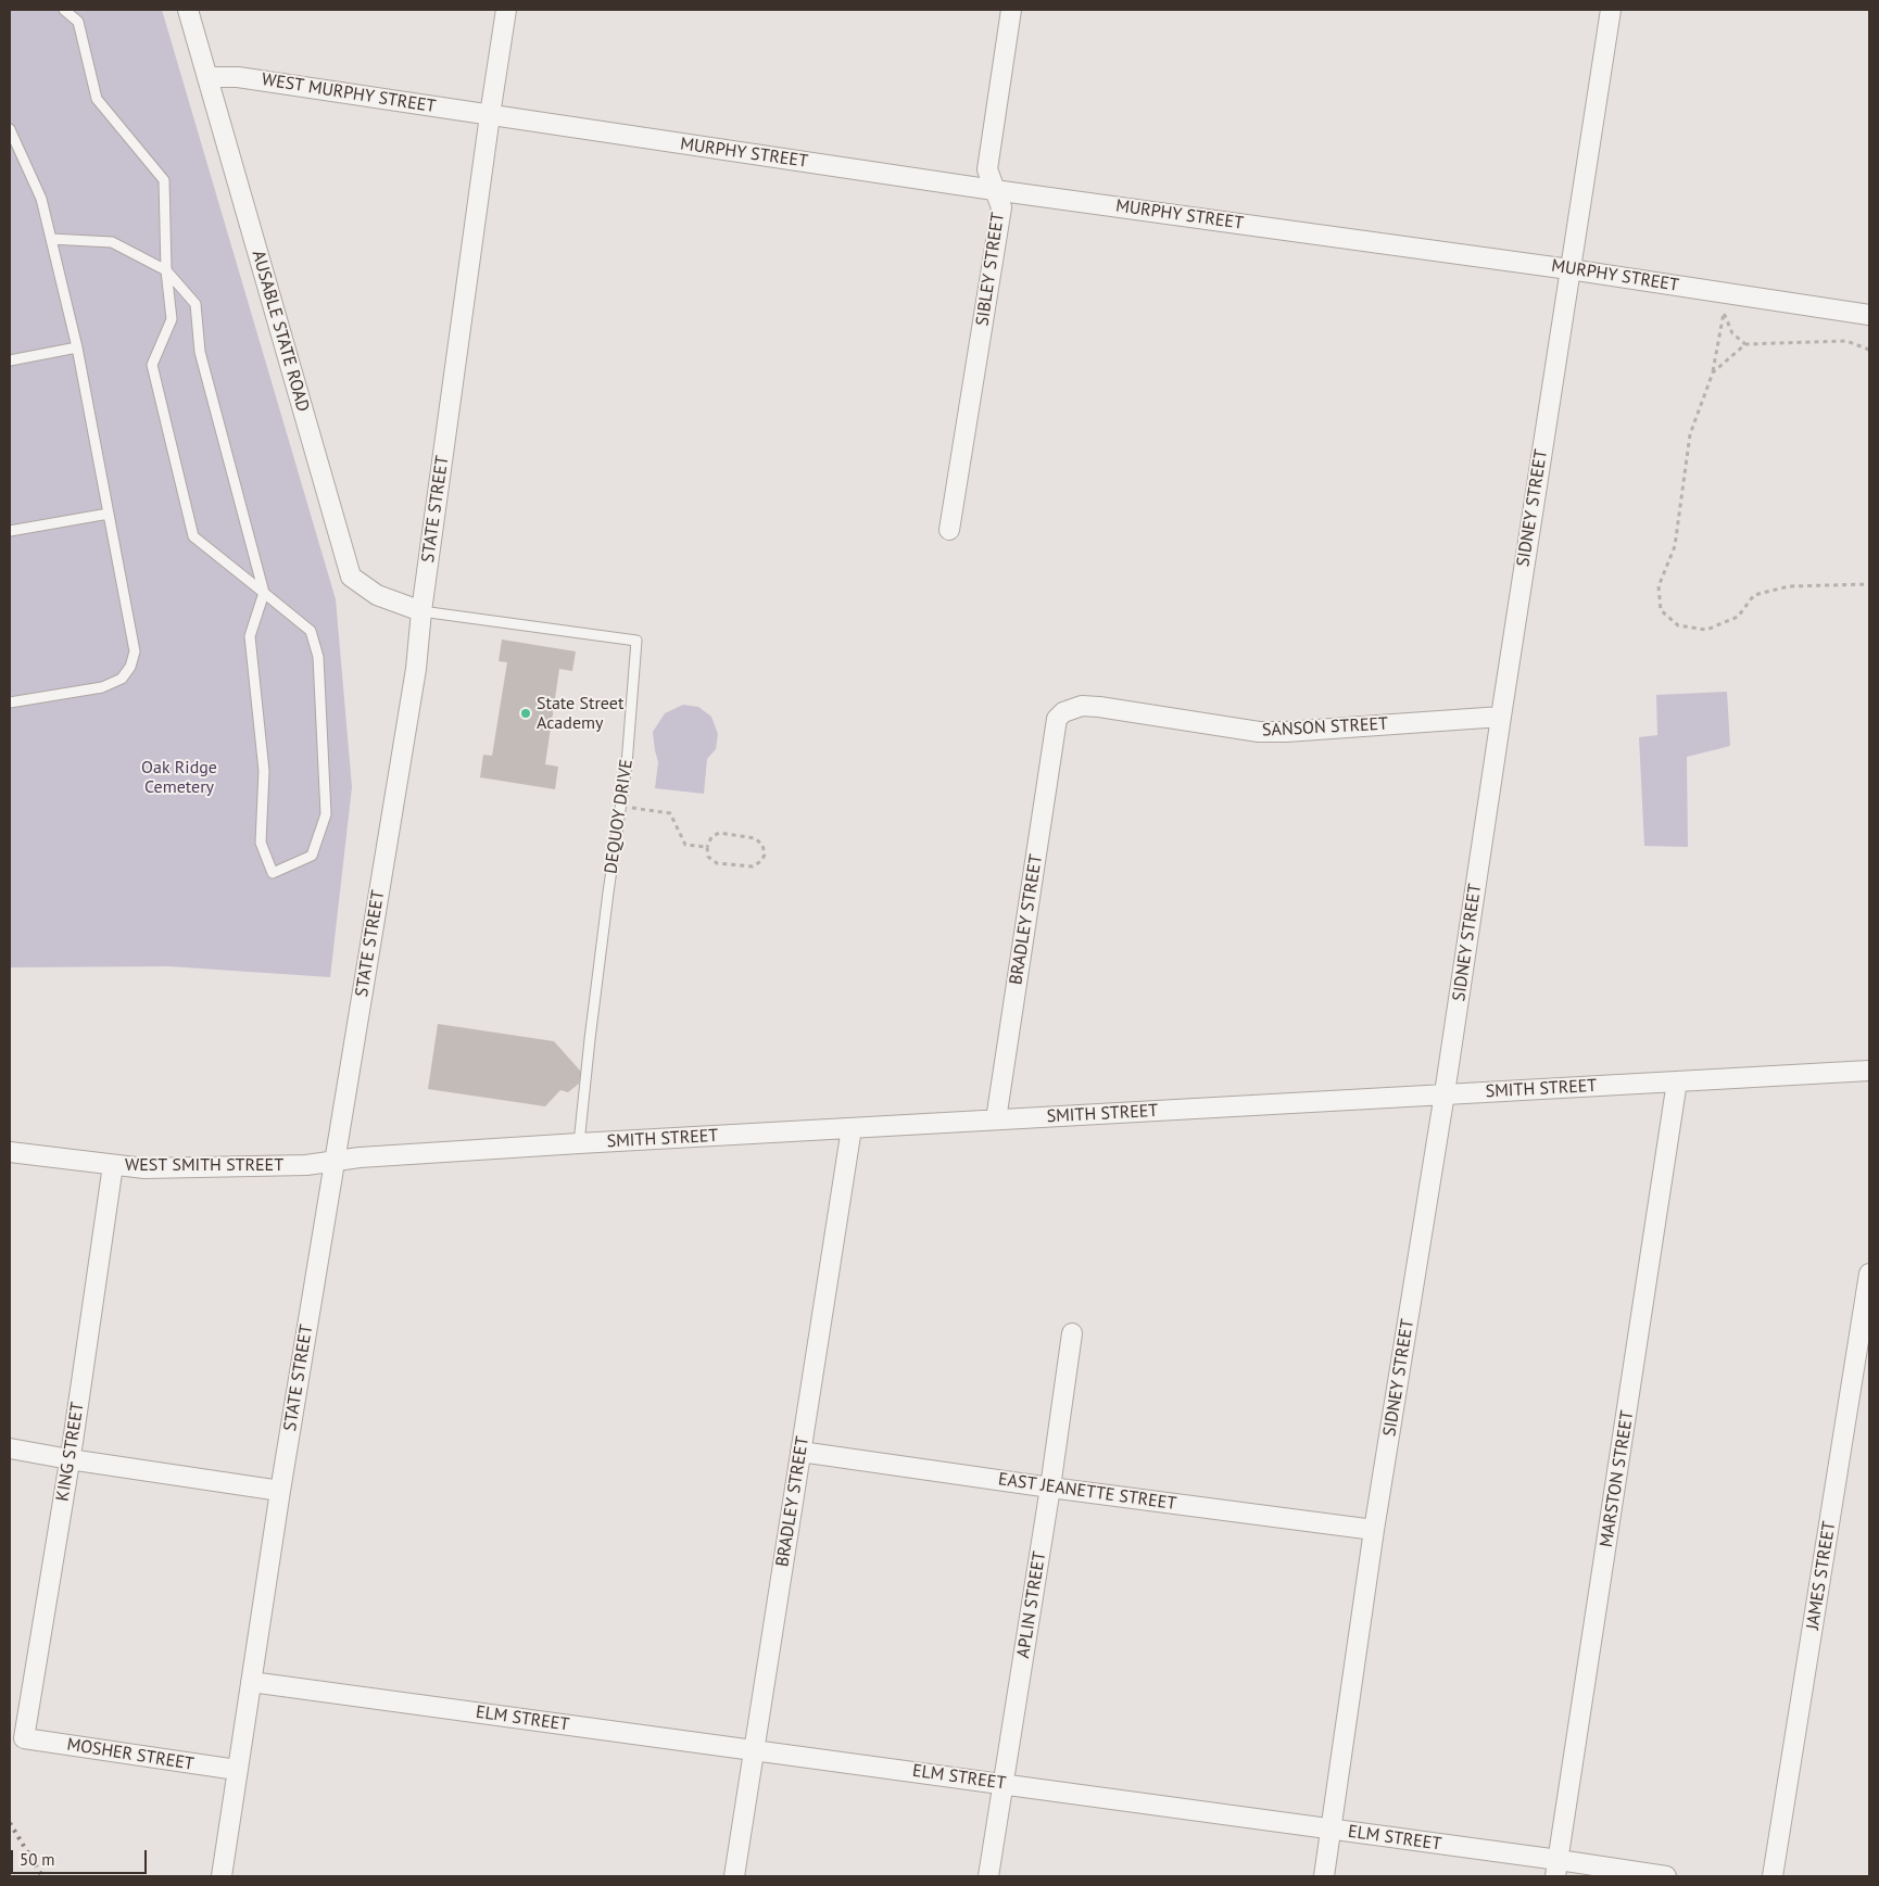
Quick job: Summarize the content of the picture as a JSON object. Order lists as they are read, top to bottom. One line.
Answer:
{"streets":{"street":["WEST MURPHY STREET","MURPHY STREET","SIBLEY STREET","AUSABLE STATE ROAD","SIDNEY STREET","STATE STREET","SANSON STREET","BRADLEY STREET","SMITH STREET","WEST SMITH STREET","KING STREET","MARSTON STREET","EAST JEANETTE STREET","JAMES STREET","APLIN STREET","ELM STREET","MOSHER STREET"],"lane":["DEQUOY DRIVE"]},"crossings":[["WEST MURPHY STREET","MURPHY STREET"],["WEST MURPHY STREET","AUSABLE STATE ROAD"],["WEST MURPHY STREET","STATE STREET"],["MURPHY STREET","SIBLEY STREET"],["MURPHY STREET","SIDNEY STREET"],["MURPHY STREET","STATE STREET"],["AUSABLE STATE ROAD","STATE STREET"],["AUSABLE STATE ROAD","DEQUOY DRIVE"],["SIDNEY STREET","SANSON STREET"],["SIDNEY STREET","SMITH STREET"],["SIDNEY STREET","EAST JEANETTE STREET"],["SIDNEY STREET","ELM STREET"],["STATE STREET","DEQUOY DRIVE"],["STATE STREET","SMITH STREET"],["STATE STREET","WEST SMITH STREET"],["STATE STREET","ELM STREET"],["STATE STREET","MOSHER STREET"],["SANSON STREET","BRADLEY STREET"],["DEQUOY DRIVE","SMITH STREET"],["BRADLEY STREET","SMITH STREET"],["BRADLEY STREET","EAST JEANETTE STREET"],["BRADLEY STREET","ELM STREET"],["SMITH STREET","WEST SMITH STREET"],["SMITH STREET","MARSTON STREET"],["WEST SMITH STREET","KING STREET"],["KING STREET","MOSHER STREET"],["MARSTON STREET","ELM STREET"],["EAST JEANETTE STREET","APLIN STREET"],["APLIN STREET","ELM STREET"]],"parks":["Oak Ridge Cemetery"],"places":["State Street Academy"],"scale_bar":"50 m"}
